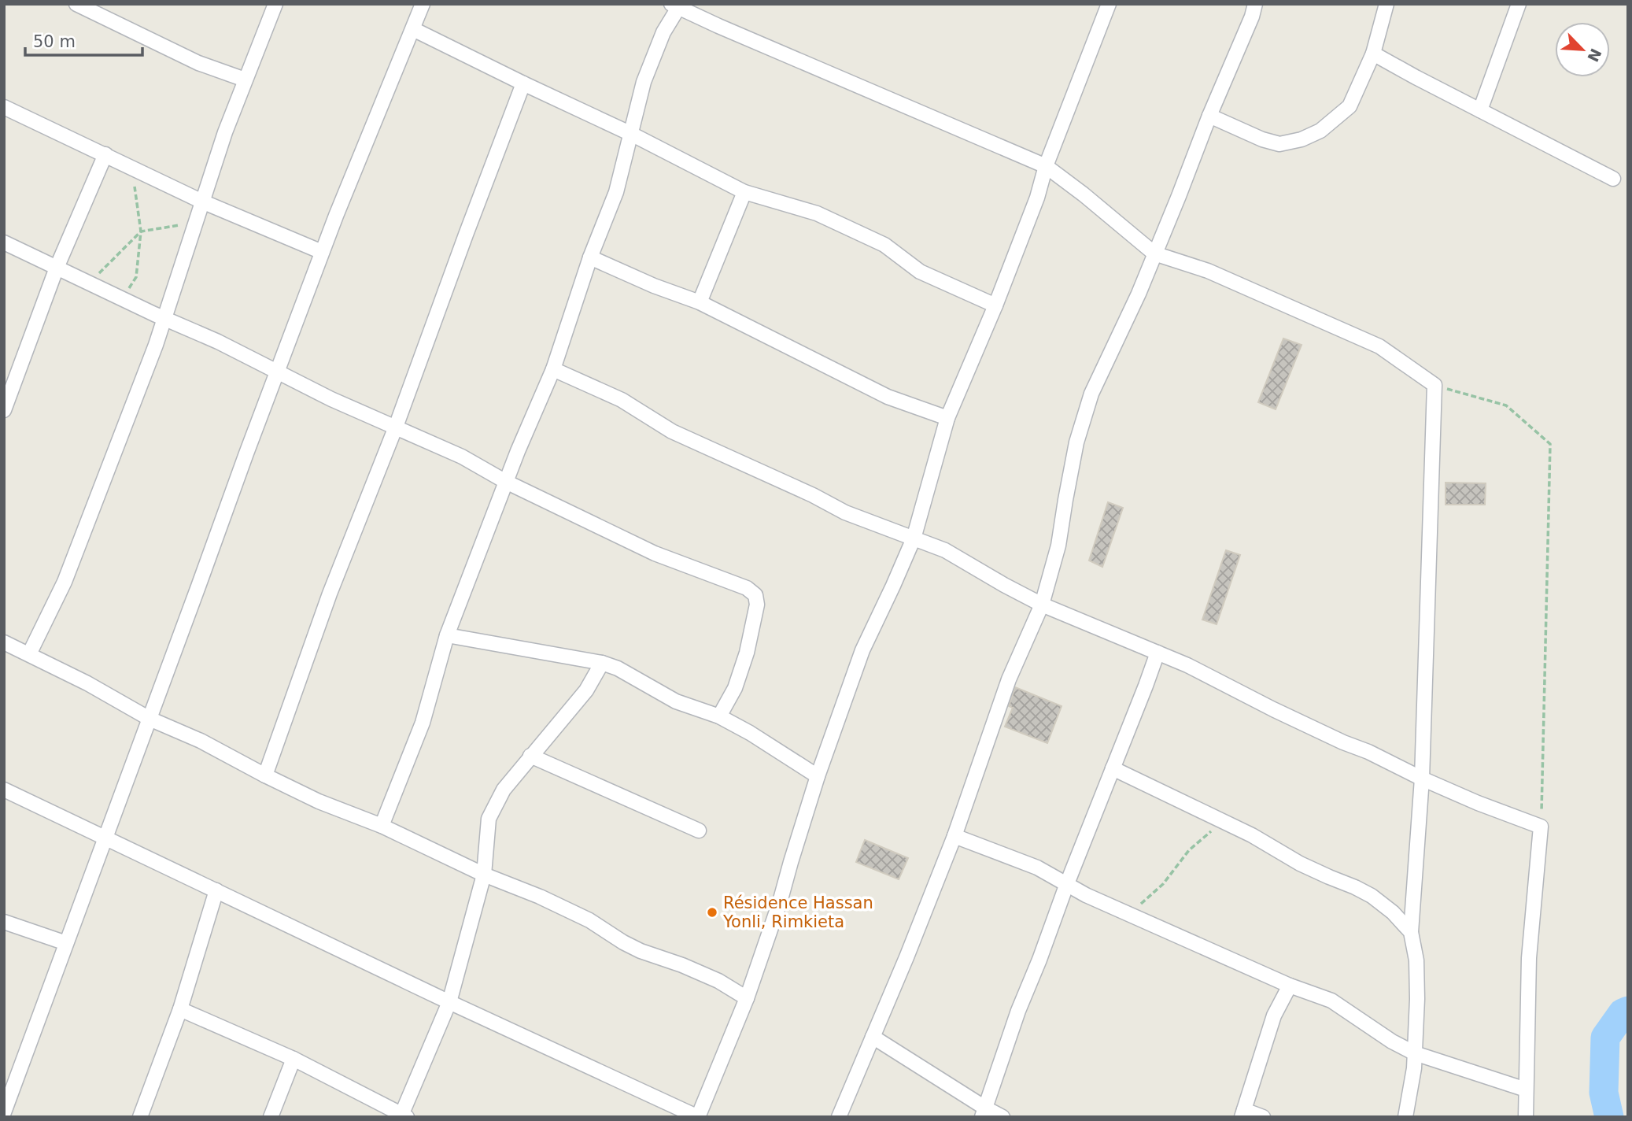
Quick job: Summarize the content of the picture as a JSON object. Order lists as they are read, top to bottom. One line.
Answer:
{"places":["Résidence Hassan Yonli, Rimkieta"],"scale_bar":"50 m","north":"bottom right"}
